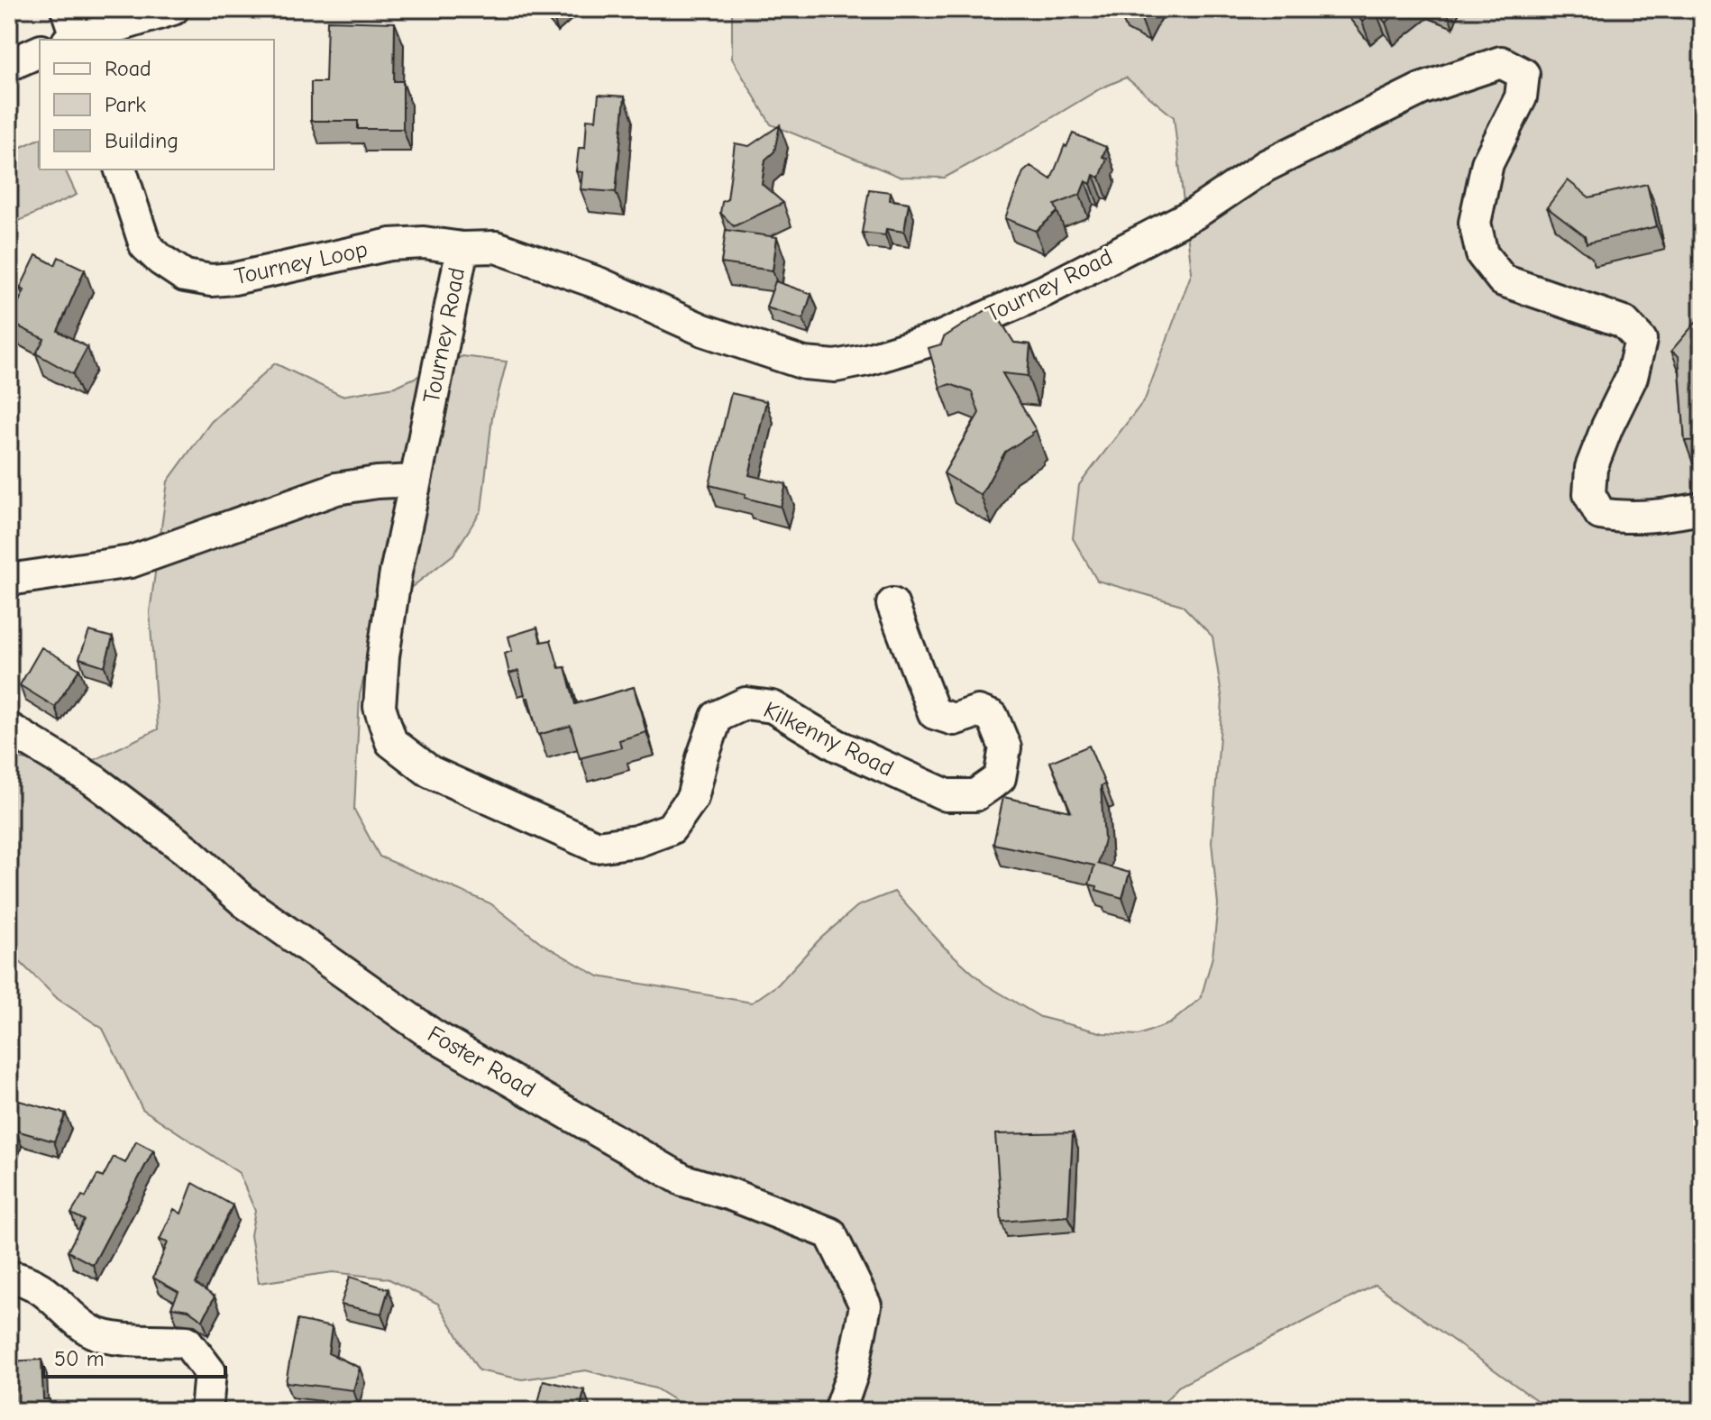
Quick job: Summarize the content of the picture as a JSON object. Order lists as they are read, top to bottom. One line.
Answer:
{"streets":{"street":["Tourney Loop","Tourney Road","Kilkenny Road","Foster Road"]},"crossings":[["Tourney Loop","Tourney Road"],["Tourney Road","Kilkenny Road"]],"legend":["Road","Park","Building"],"scale_bar":"50 m"}
